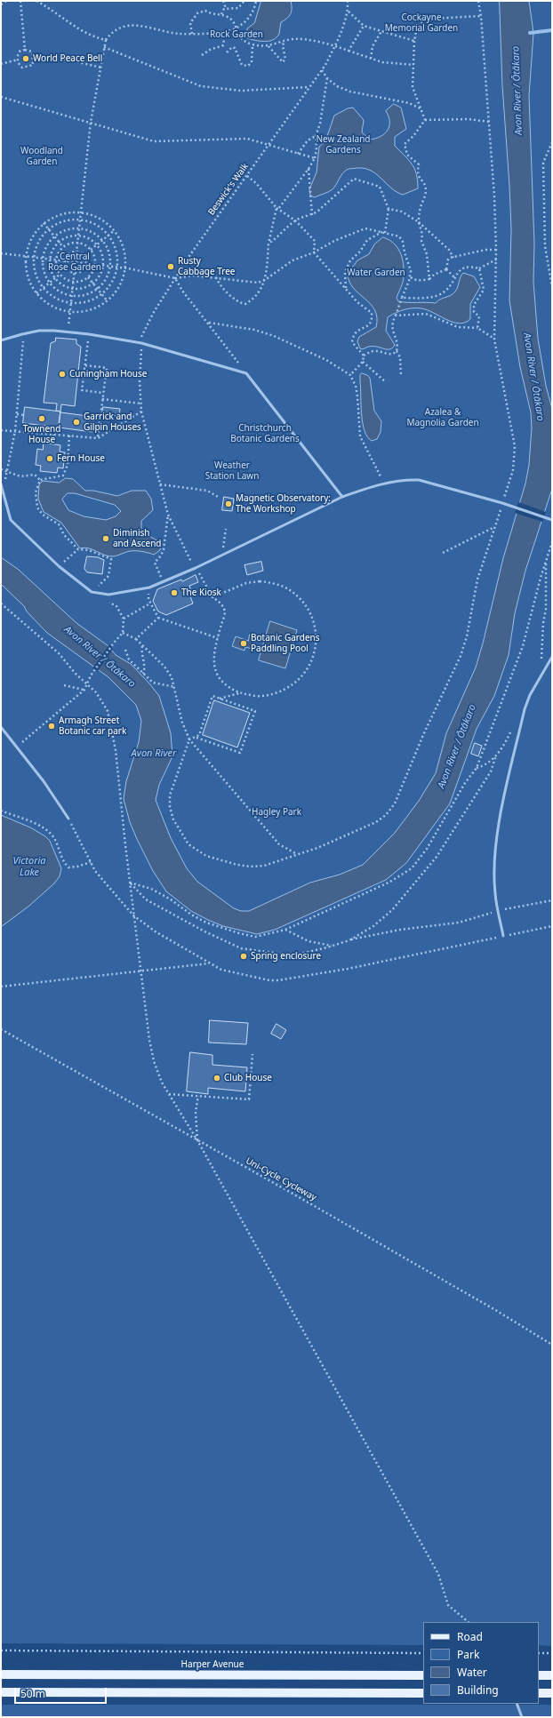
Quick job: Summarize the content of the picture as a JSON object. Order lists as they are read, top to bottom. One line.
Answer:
{"streets":{"main road":["Harper Avenue"],"path":["Beswick's Walk","Uni-Cycle Cycleway"]},"water":["Avon River / Ōtākaro","Avon River","Victoria Lake"],"parks":["Cockayne Memorial Garden","Rock Garden","New Zealand Gardens","Woodland Garden","Central Rose Garden","Water Garden","Azalea & Magnolia Garden","Christchurch Botanic Gardens","Weather Station Lawn","Hagley Park"],"places":["World Peace Bell","Rusty Cabbage Tree","Cuningham House","Townend House","Garrick and Gilpin Houses","Fern House","Magnetic Observatory: The Workshop","Diminish and Ascend","The Kiosk","Botanic Gardens Paddling Pool","Armagh Street Botanic car park","Spring enclosure","Club House"],"legend":["Road","Park","Water","Building"],"scale_bar":"50 m"}
